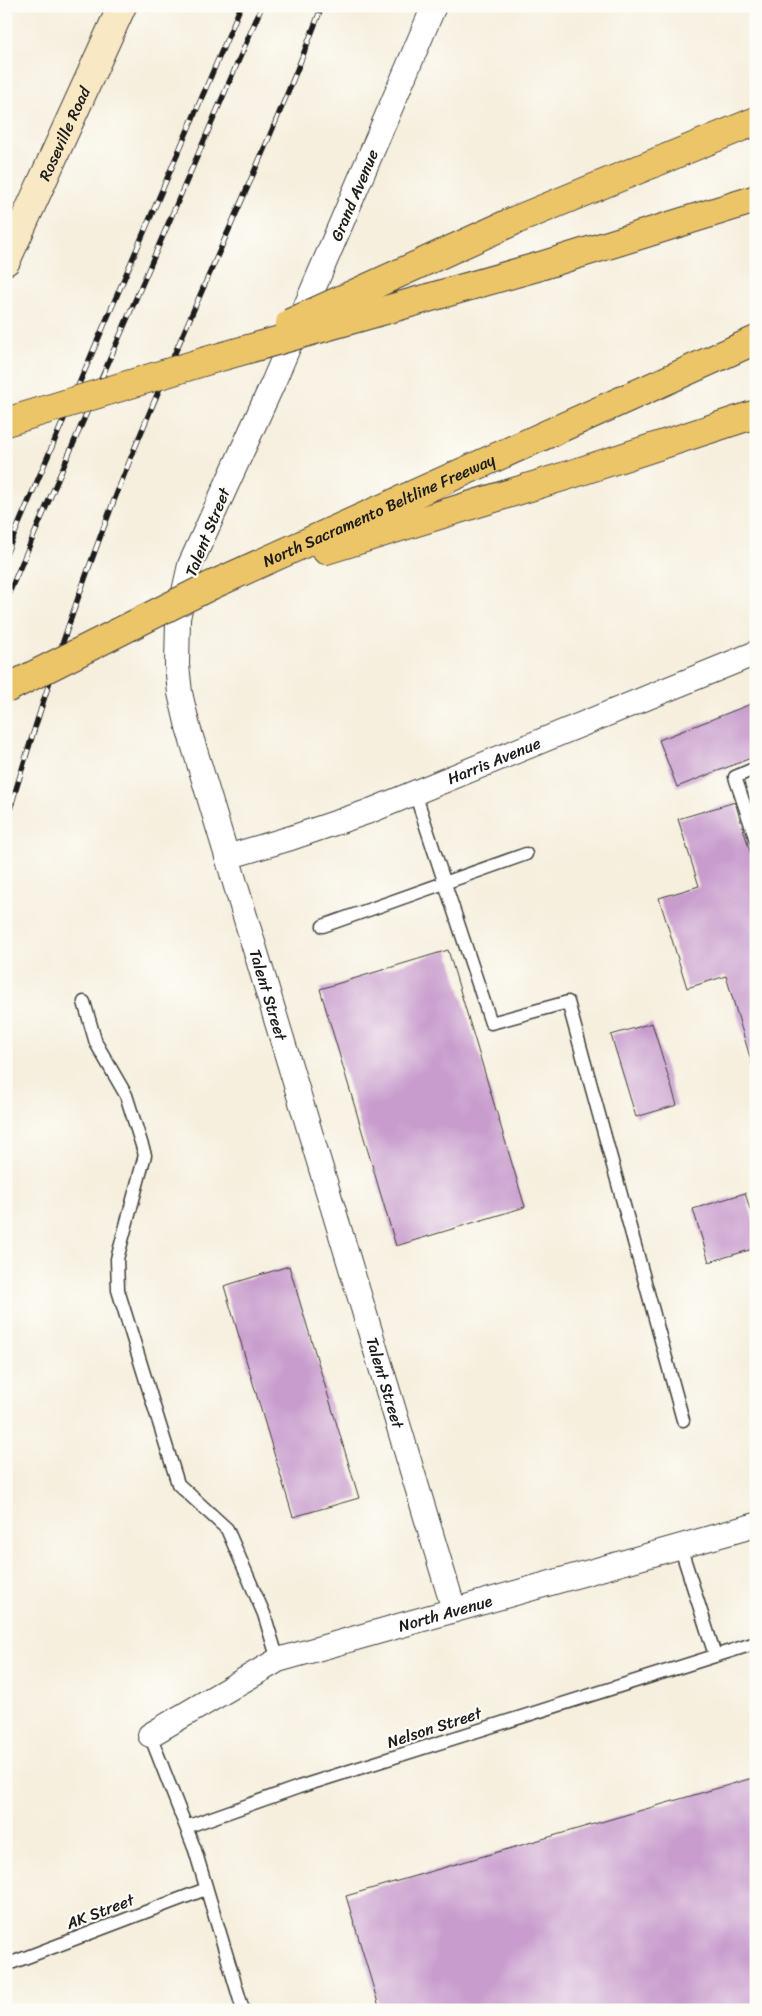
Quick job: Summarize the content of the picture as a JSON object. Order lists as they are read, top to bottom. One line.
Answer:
{"streets":{"highway":["North Sacramento Beltline Freeway"],"main road":["Roseville Road"],"street":["Grand Avenue","Talent Street","Harris Avenue","North Avenue"],"lane":["Nelson Street","AK Street"]},"crossings":[["Grand Avenue","Talent Street"],["Talent Street","Harris Avenue"],["Talent Street","North Avenue"]]}
